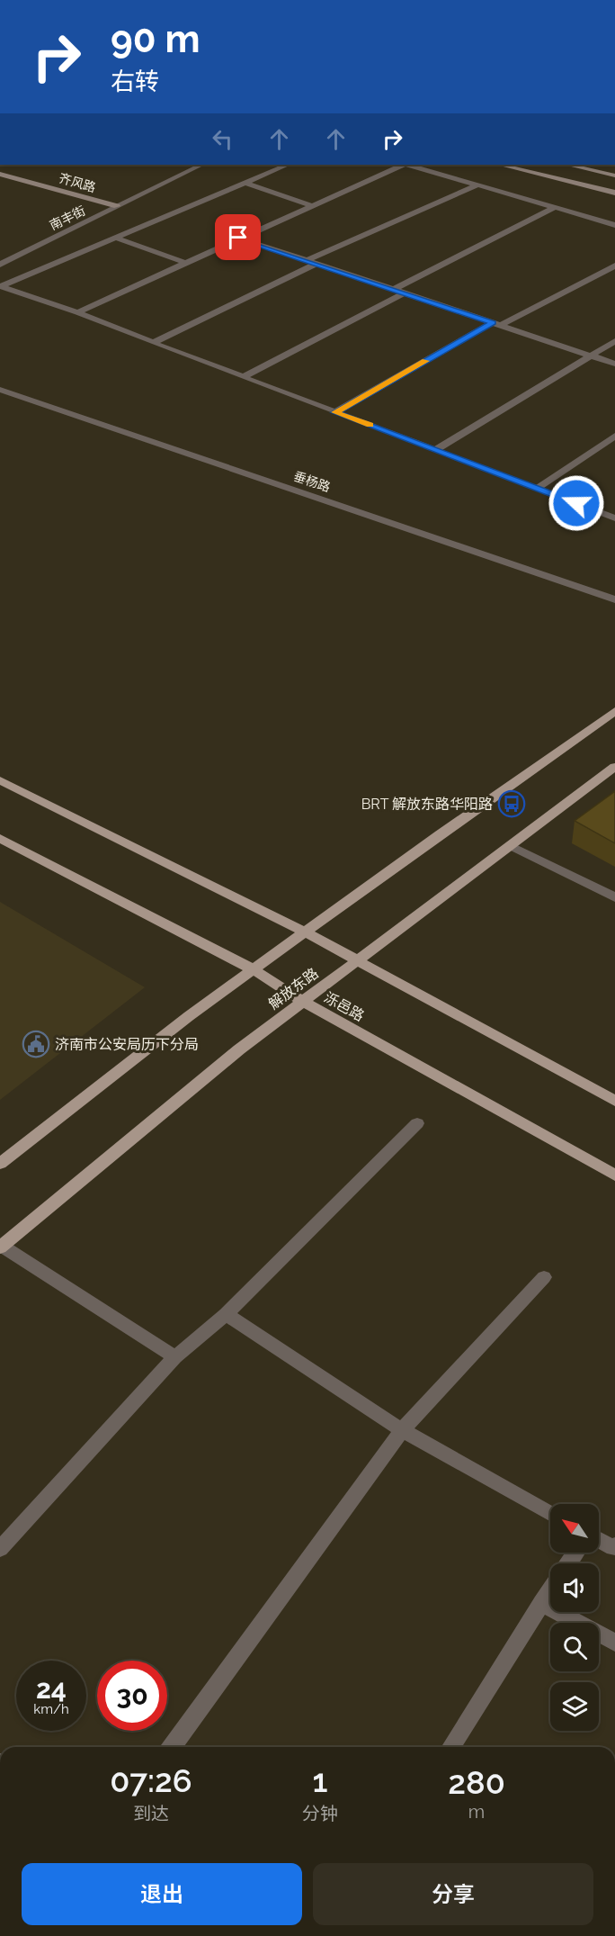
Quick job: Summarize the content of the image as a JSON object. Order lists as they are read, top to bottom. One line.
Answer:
{"streets":{"main road":["齐风路","解放东路","泺邑路"],"street":["南丰街","垂杨路"]},"crossings":[["齐风路","南丰街"],["解放东路","泺邑路"]],"places":{"bus stop":["BRT 解放东路华阳路"],"public building":["济南市公安局历下分局"]},"north":"top left","page":{"turn":["90 m","右转"],"speed":"24 km/h","limit":"30","eta":["07:26","到达","1","分钟","280","m"],"buttons":["退出","分享"]}}
